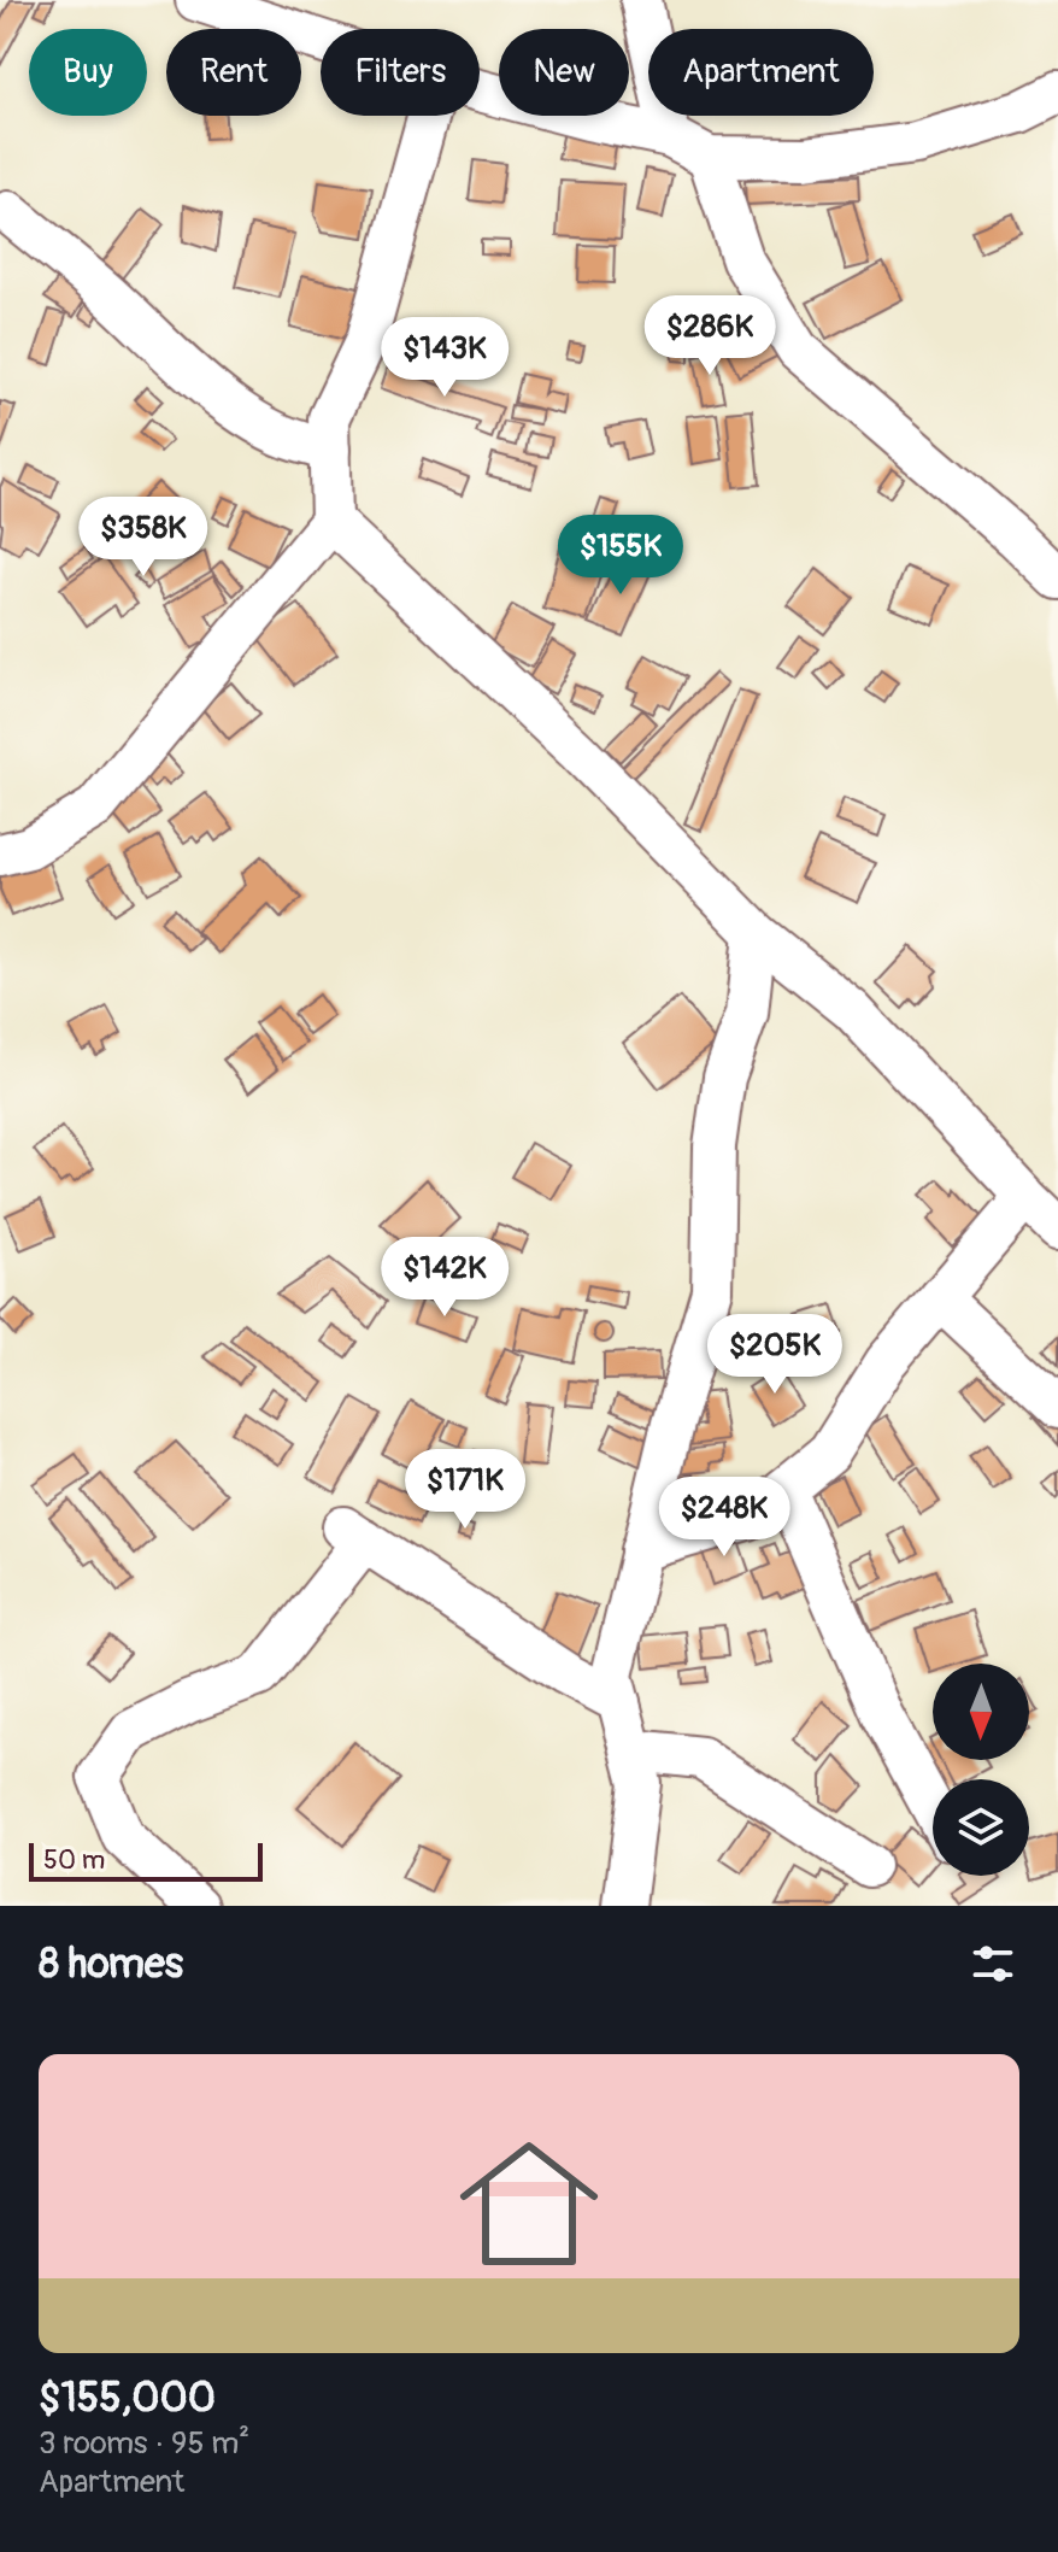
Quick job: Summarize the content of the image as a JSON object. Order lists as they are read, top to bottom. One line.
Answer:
{"scale_bar":"50 m","north":"bottom","page":{"chip":["Buy","Rent","Filters","New","Apartment"],"price":["$286K","$143K","$358K","$155K","$142K","$205K","$171K","$248K"],"scale":"50 m","heading":"8 homes","list":[{"name":"$155,000","note":"3 rooms · 95 m² · Apartment"}]}}
